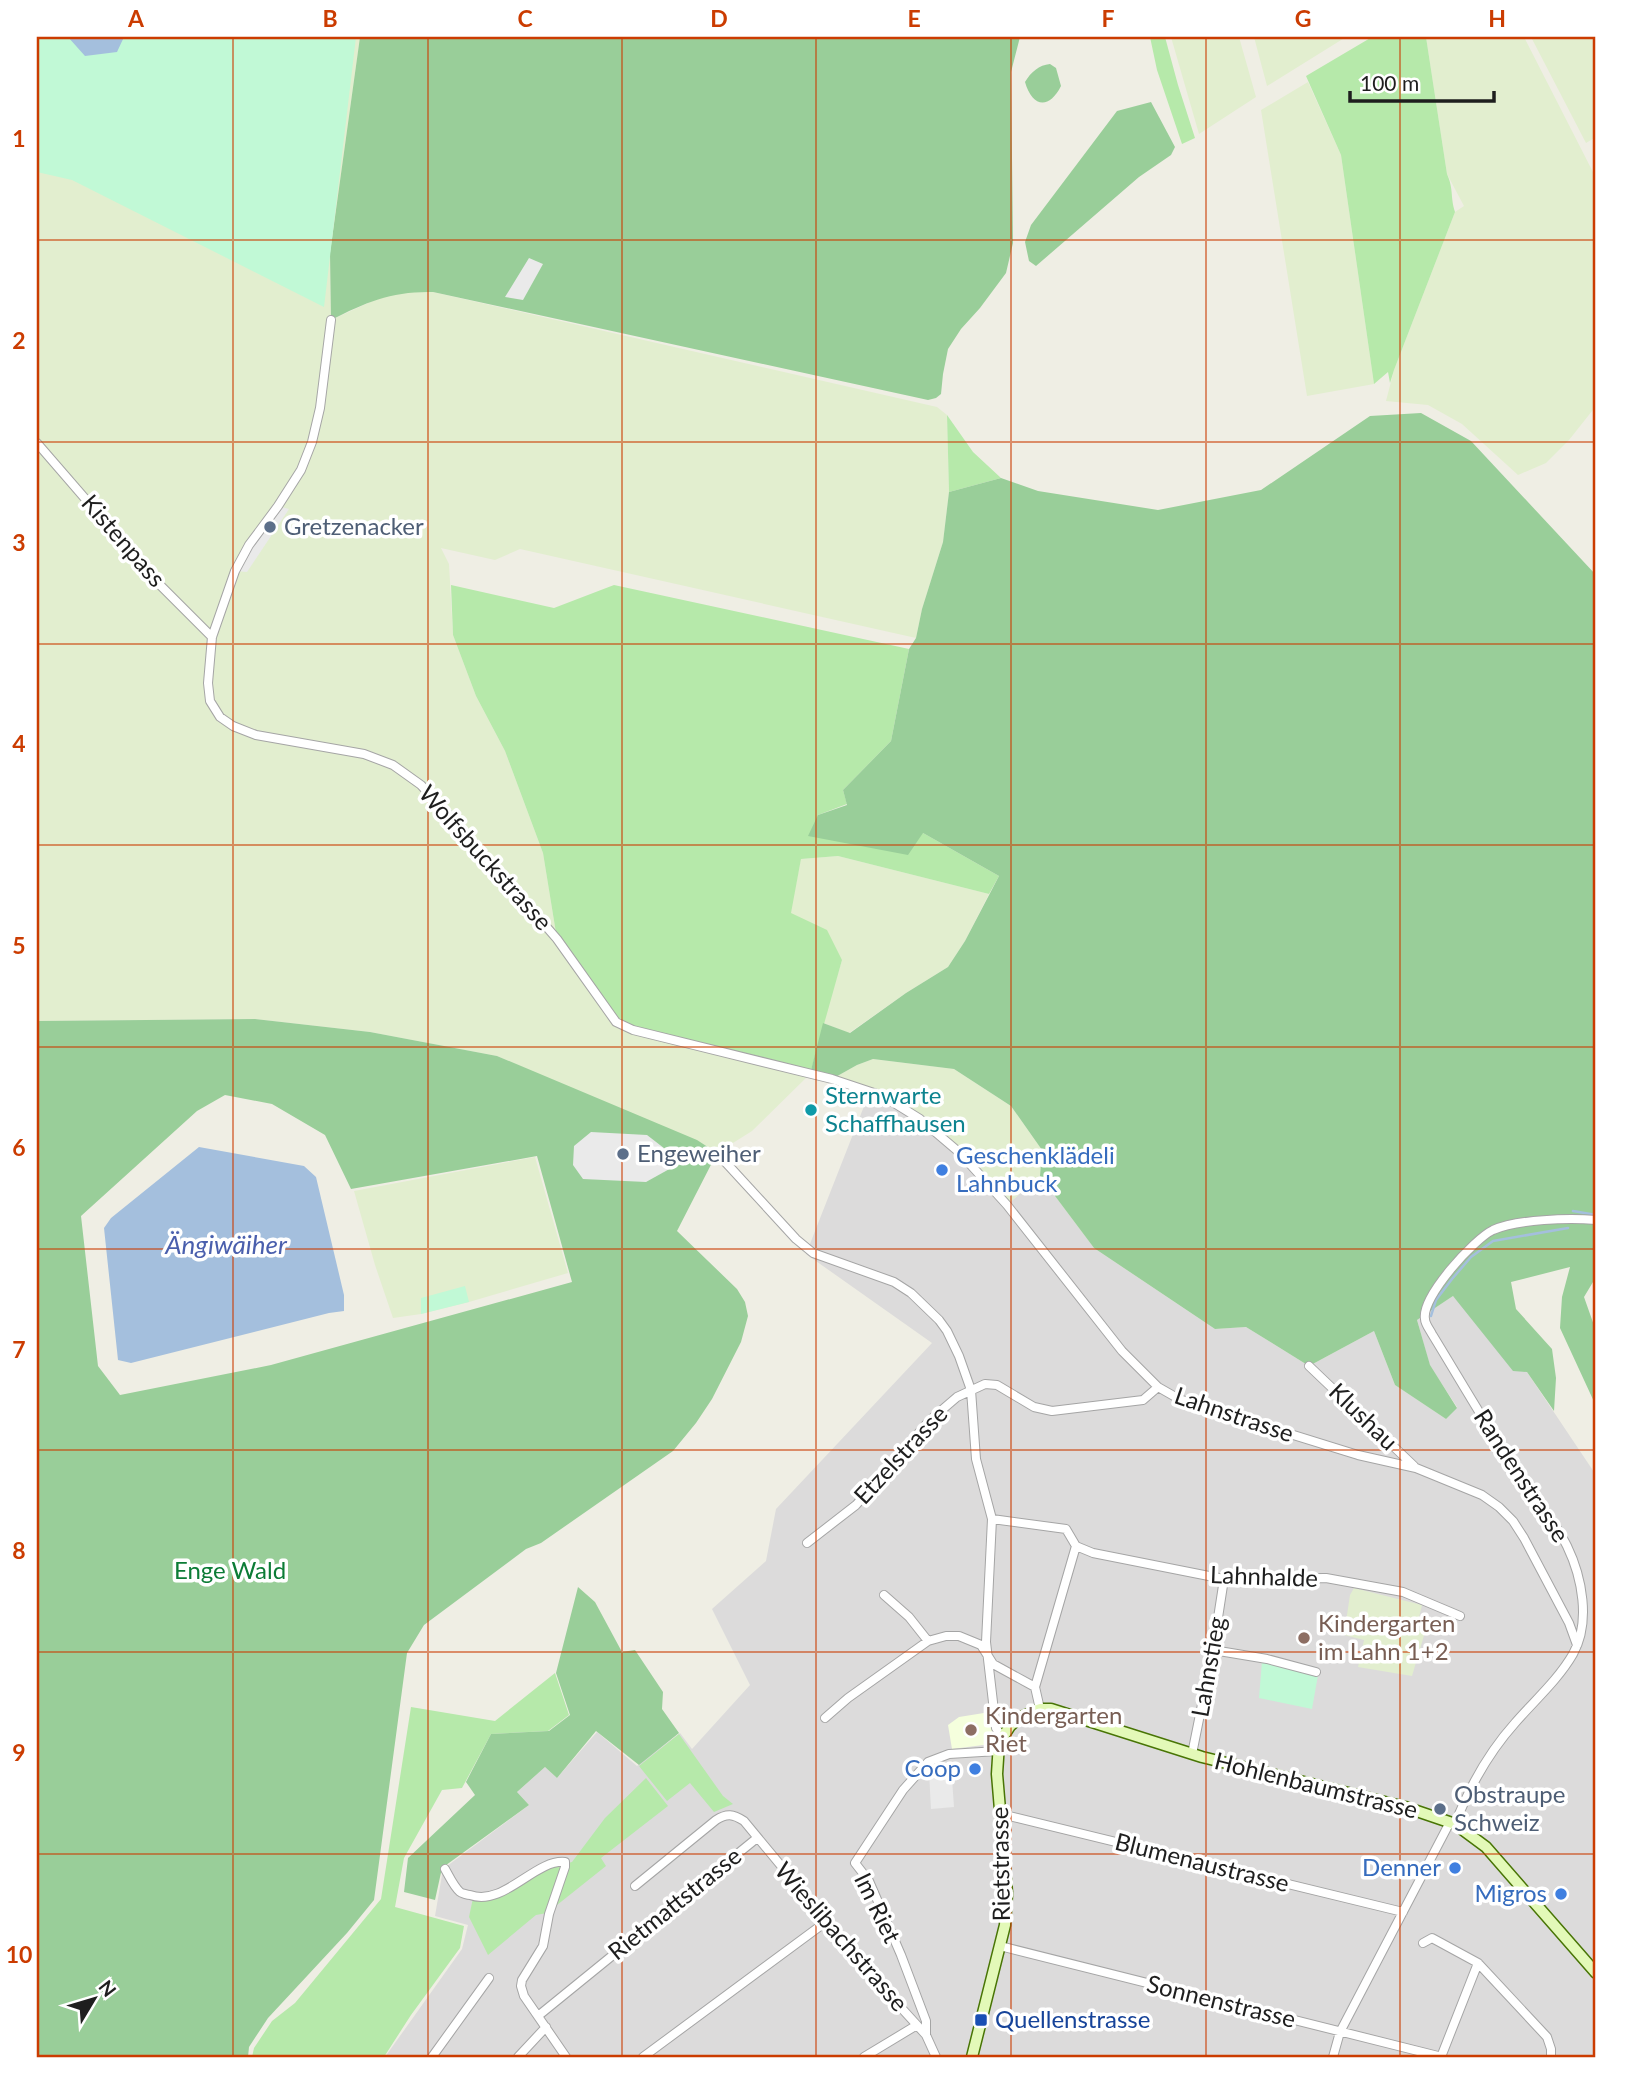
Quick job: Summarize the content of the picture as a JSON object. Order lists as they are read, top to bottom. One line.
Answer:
{"streets":{"street":["Kistenpass","Wolfsbuckstrasse","Lahnstrasse","Klushau","Etzelstrasse","Randenstrasse","Lahnhalde","Lahnstieg","Hohlenbaumstrasse","Blumenaustrasse","Rietstrasse","Rietmattstrasse","Im Riet","Wieslibachstrasse","Sonnenstrasse"]},"crossings":[["Kistenpass","Wolfsbuckstrasse"],["Wolfsbuckstrasse","Lahnstrasse"],["Lahnstrasse","Klushau"],["Lahnstrasse","Etzelstrasse"],["Lahnstrasse","Randenstrasse"],["Randenstrasse","Hohlenbaumstrasse"],["Randenstrasse","Blumenaustrasse"],["Randenstrasse","Sonnenstrasse"],["Lahnhalde","Lahnstieg"],["Lahnstieg","Hohlenbaumstrasse"],["Blumenaustrasse","Rietstrasse"],["Rietstrasse","Im Riet"],["Rietstrasse","Sonnenstrasse"],["Rietmattstrasse","Wieslibachstrasse"],["Im Riet","Wieslibachstrasse"]],"water":["Ängiwäiher"],"parks":["Enge Wald"],"places":{"other":["Gretzenacker","Sternwarte Schaffhausen","Engeweiher","Geschenklädeli Lahnbuck","Kindergarten im Lahn 1+2","Kindergarten Riet","Coop","Obstraupe Schweiz","Denner","Migros"],"transit":["Quellenstrasse"]},"scale_bar":"100 m","north":"top right","grid":{"columns":["A","B","C","D","E","F","G","H"],"rows":["1","2","3","4","5","6","7","8","9","10"]}}
